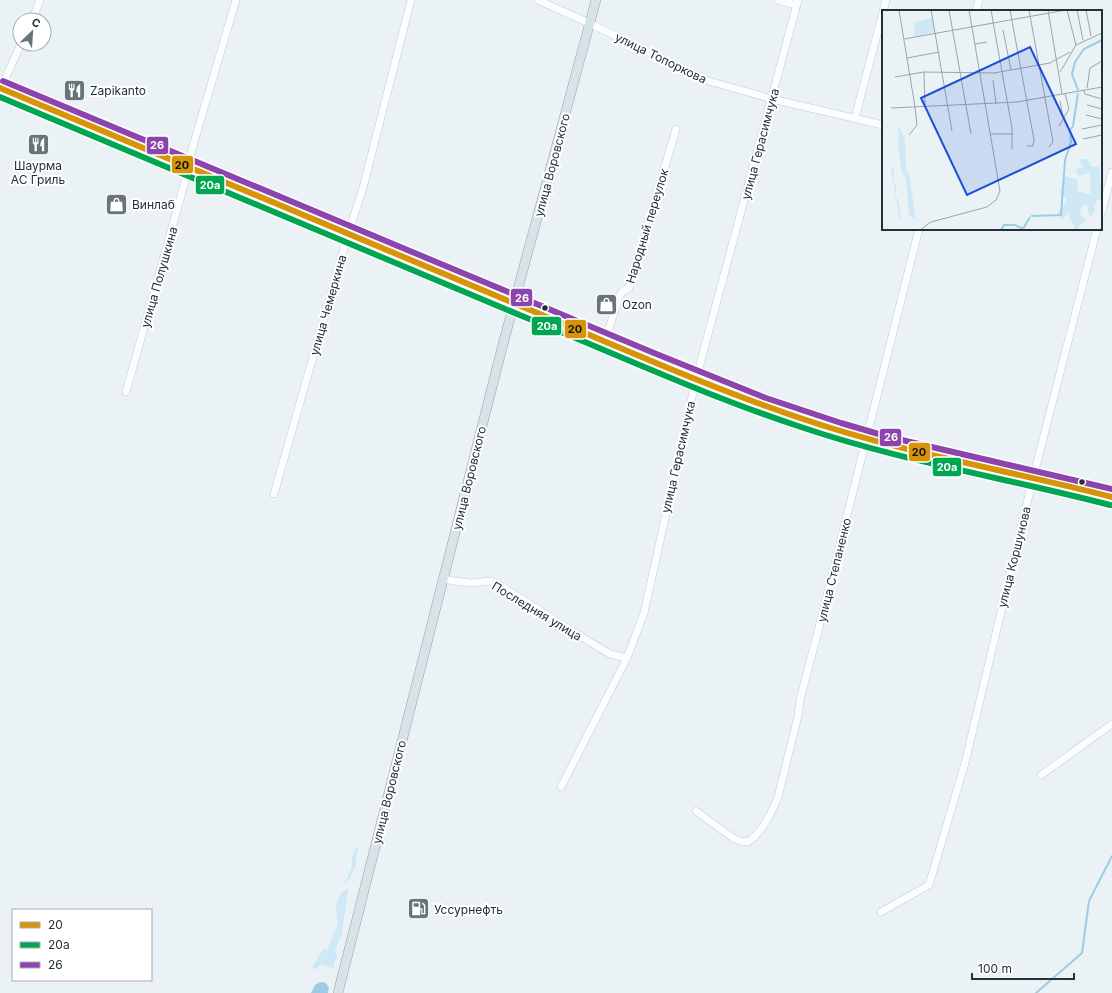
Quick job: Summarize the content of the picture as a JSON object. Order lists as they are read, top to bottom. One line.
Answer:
{"streets":{"main road":["улица Воровского"],"street":["улица Топоркова","улица Герасимчука","Народный переулок","улица Полушкина","улица Чемеркина","улица Коршунова","улица Степаненко","Последняя улица"]},"crossings":[["улица Топоркова","улица Герасимчука"],["улица Топоркова","улица Воровского"],["улица Герасимчука","Последняя улица"],["улица Воровского","Последняя улица"]],"places":{"restaurant":["Zapikanto","Шаурма АС Гриль"],"shop":["Винлаб","Ozon"],"fuel station":["Уссурнефть"]},"lines":["transit line 26","transit line 20","transit line 20а"],"legend":["20","20а","26"],"scale_bar":"100 m","north":"top right"}
